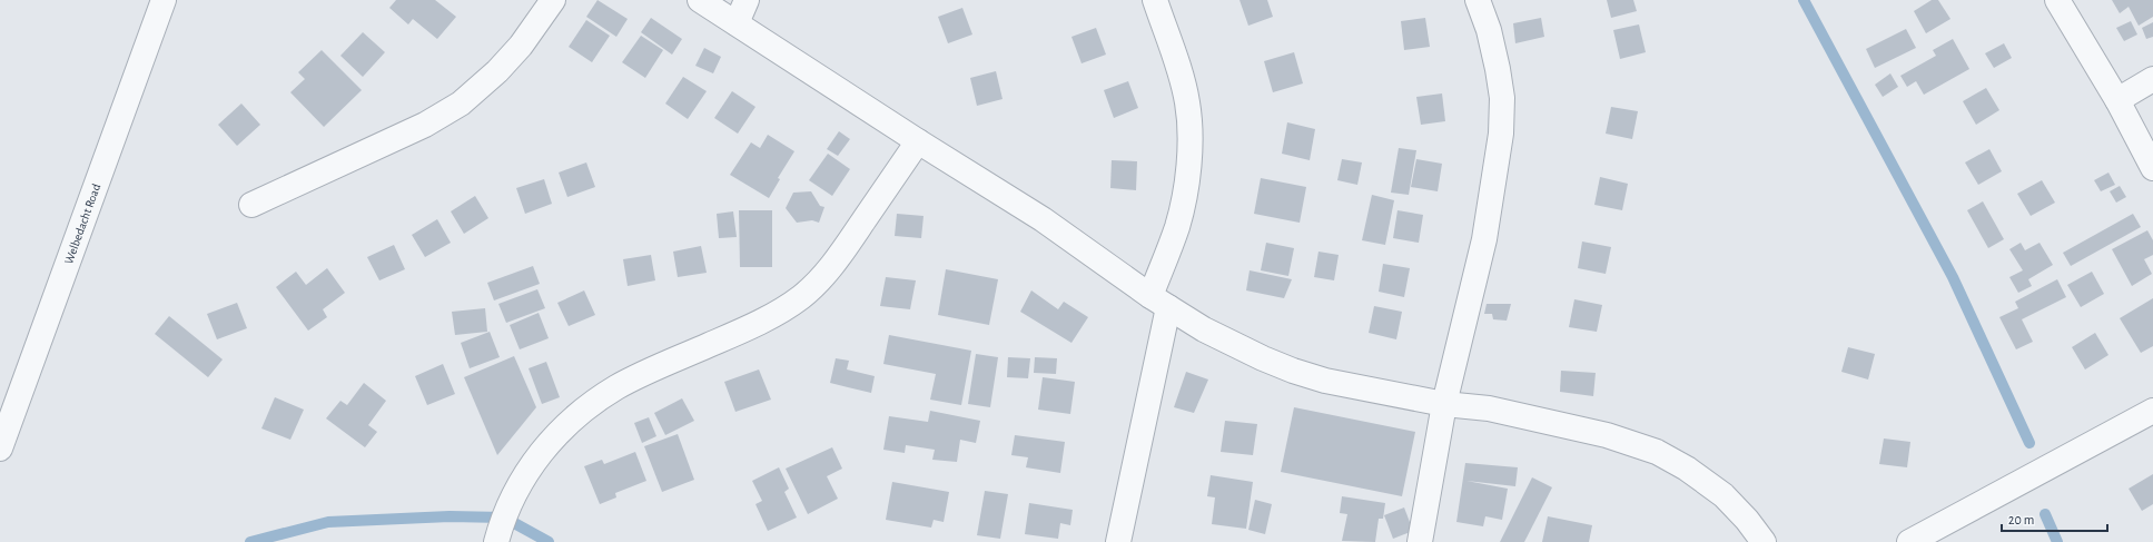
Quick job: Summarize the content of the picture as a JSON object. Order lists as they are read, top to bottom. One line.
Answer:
{"streets":{"street":["Welbedacht Road"]},"scale_bar":"20 m"}
